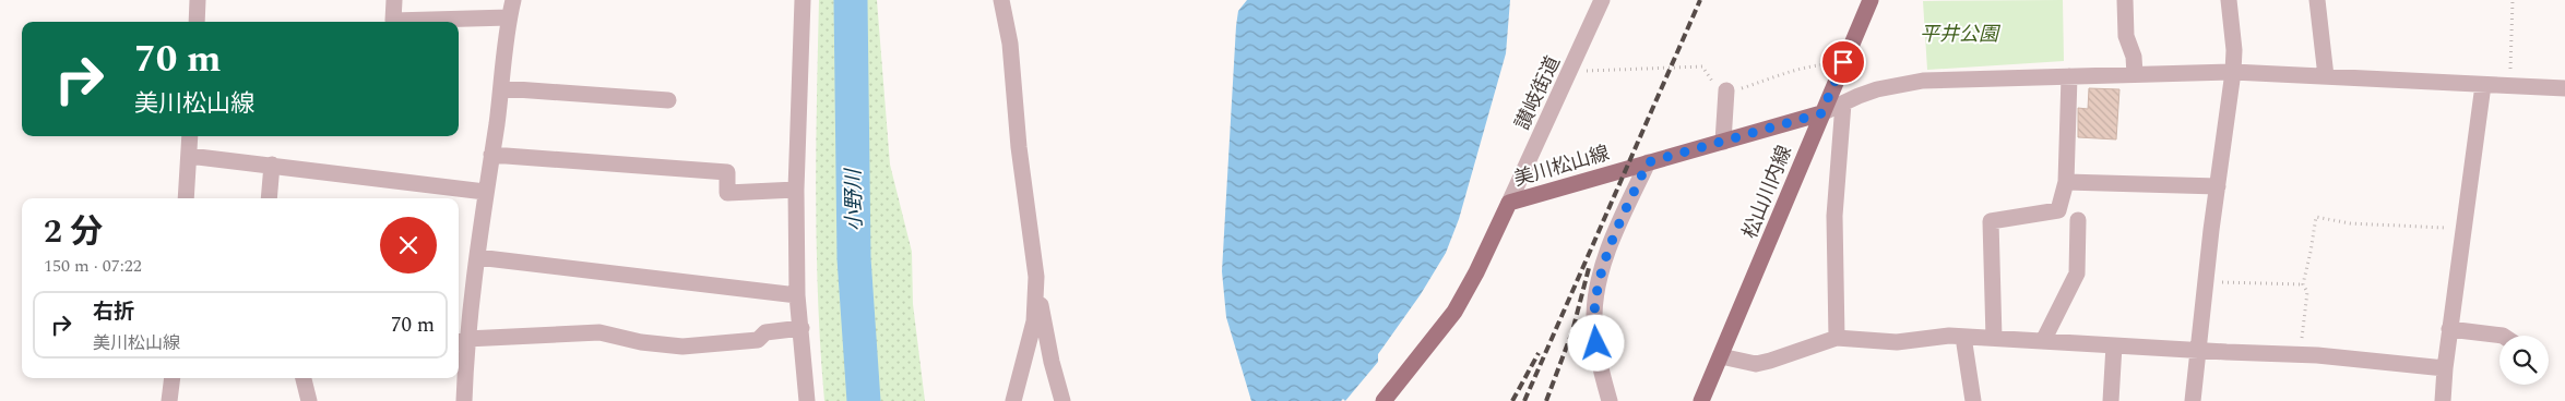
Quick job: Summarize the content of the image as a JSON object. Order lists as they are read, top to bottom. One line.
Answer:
{"streets":{"main road":["美川松山線","松山川内線"],"street":["讃岐街道"]},"crossings":[["讃岐街道","美川松山線"],["美川松山線","松山川内線"]],"water":["小野川"],"parks":["平井公園"],"page":{"turn":["70 m","美川松山線"],"heading":["2 分","150 m · 07:22"],"list":[{"name":"右折","note":"美川松山線","value":"70 m"}]}}
